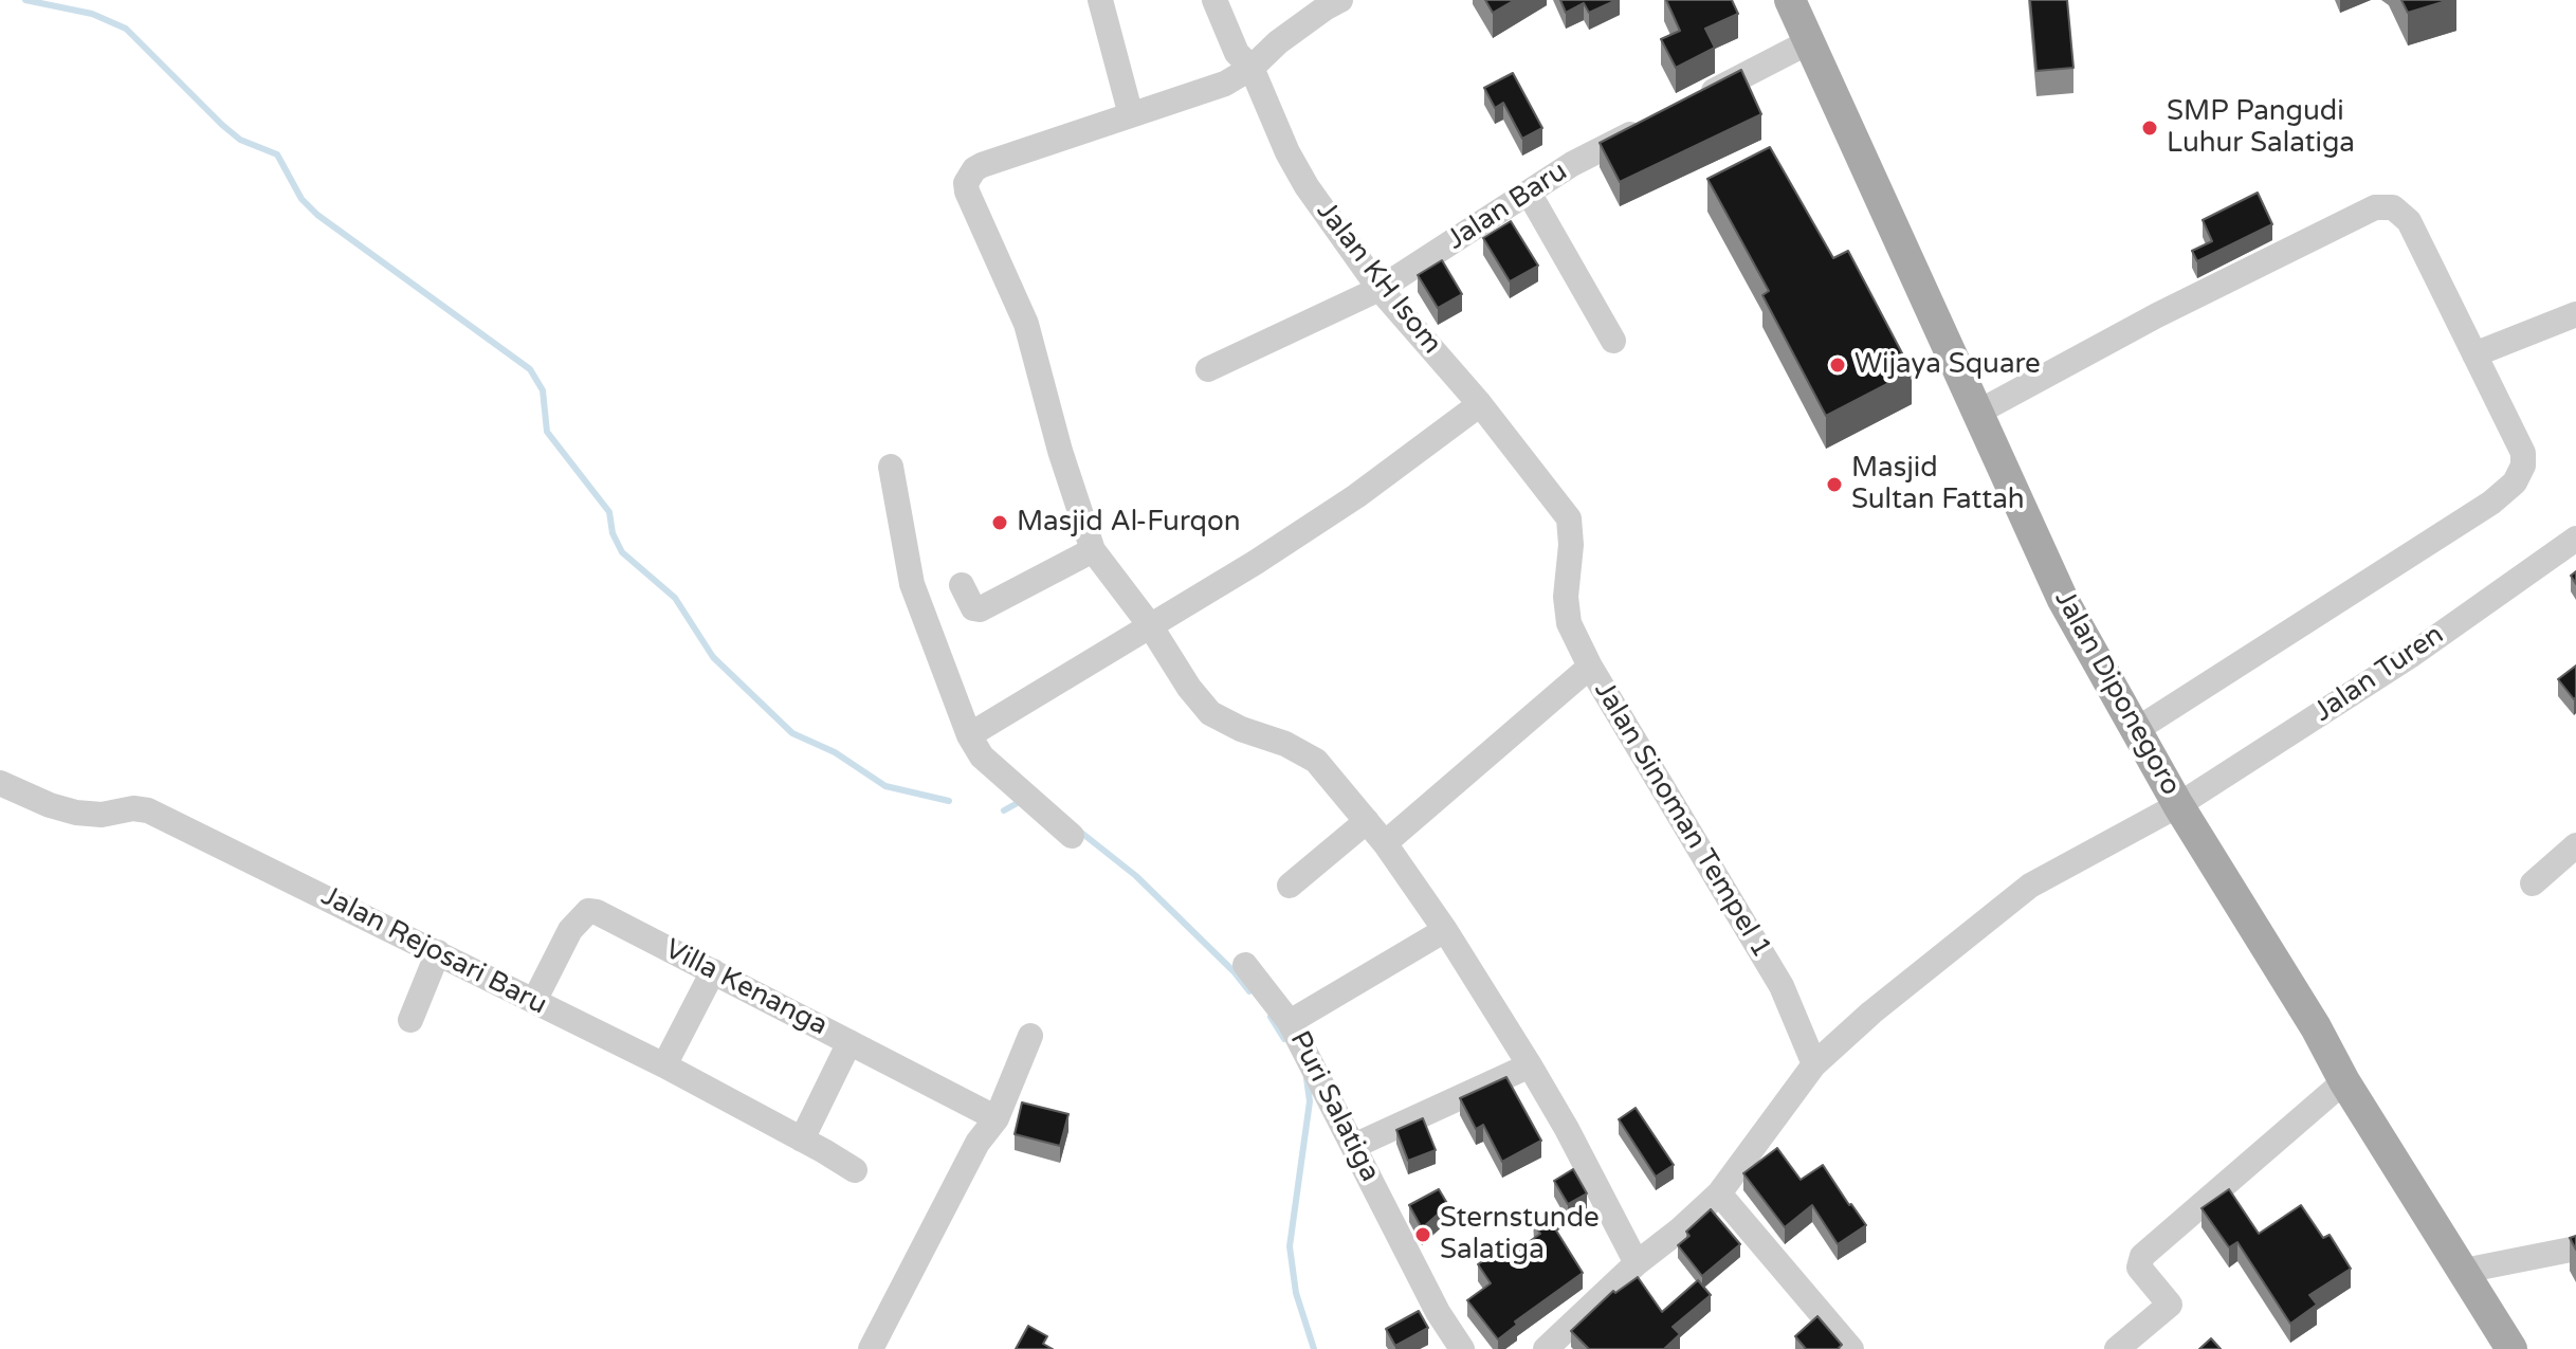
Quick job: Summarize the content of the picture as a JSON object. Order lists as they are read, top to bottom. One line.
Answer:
{"streets":{"main road":["Jalan Diponegoro"],"street":["Jalan Baru","Jalan KH Isom","Jalan Turen","Jalan Sinoman Tempel 1","Jalan Rejosari Baru","Villa Kenanga","Puri Salatiga"]},"crossings":[["Jalan Baru","Jalan KH Isom"],["Jalan KH Isom","Jalan Sinoman Tempel 1"],["Jalan Turen","Jalan Diponegoro"],["Jalan Turen","Jalan Sinoman Tempel 1"],["Jalan Rejosari Baru","Villa Kenanga"]],"places":["SMP Pangudi Luhur Salatiga","Wijaya Square","Masjid Sultan Fattah","Masjid Al-Furqon","Sternstunde Salatiga"]}
